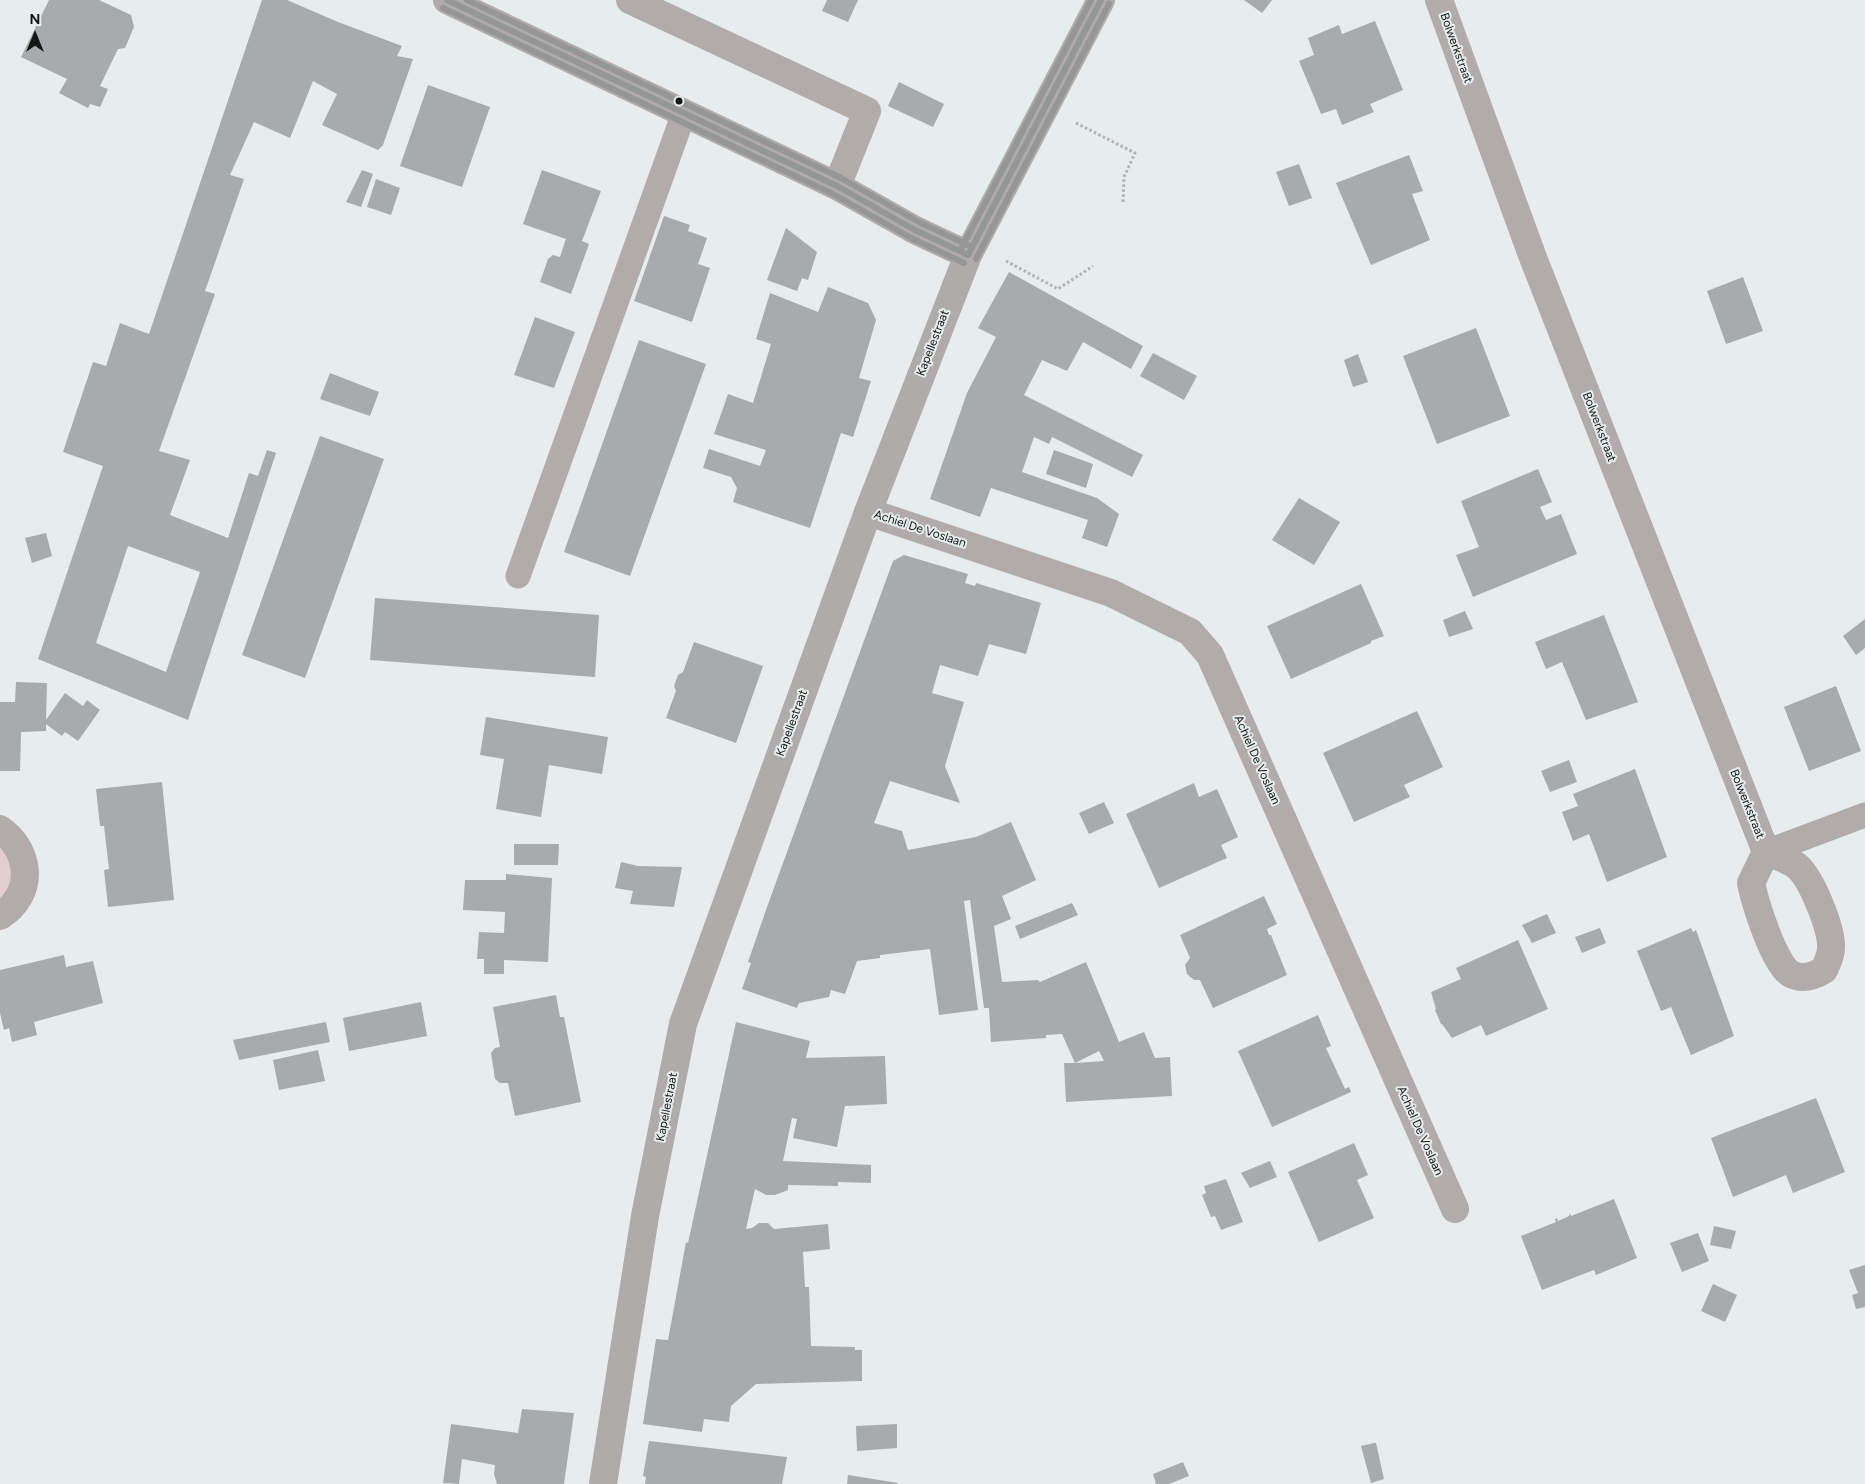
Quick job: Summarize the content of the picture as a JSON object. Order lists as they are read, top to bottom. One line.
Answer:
{"streets":{"street":["Bolwerkstraat","Kapellestraat","Achiel De Voslaan"]},"crossings":[["Kapellestraat","Achiel De Voslaan"]],"north":"top"}
